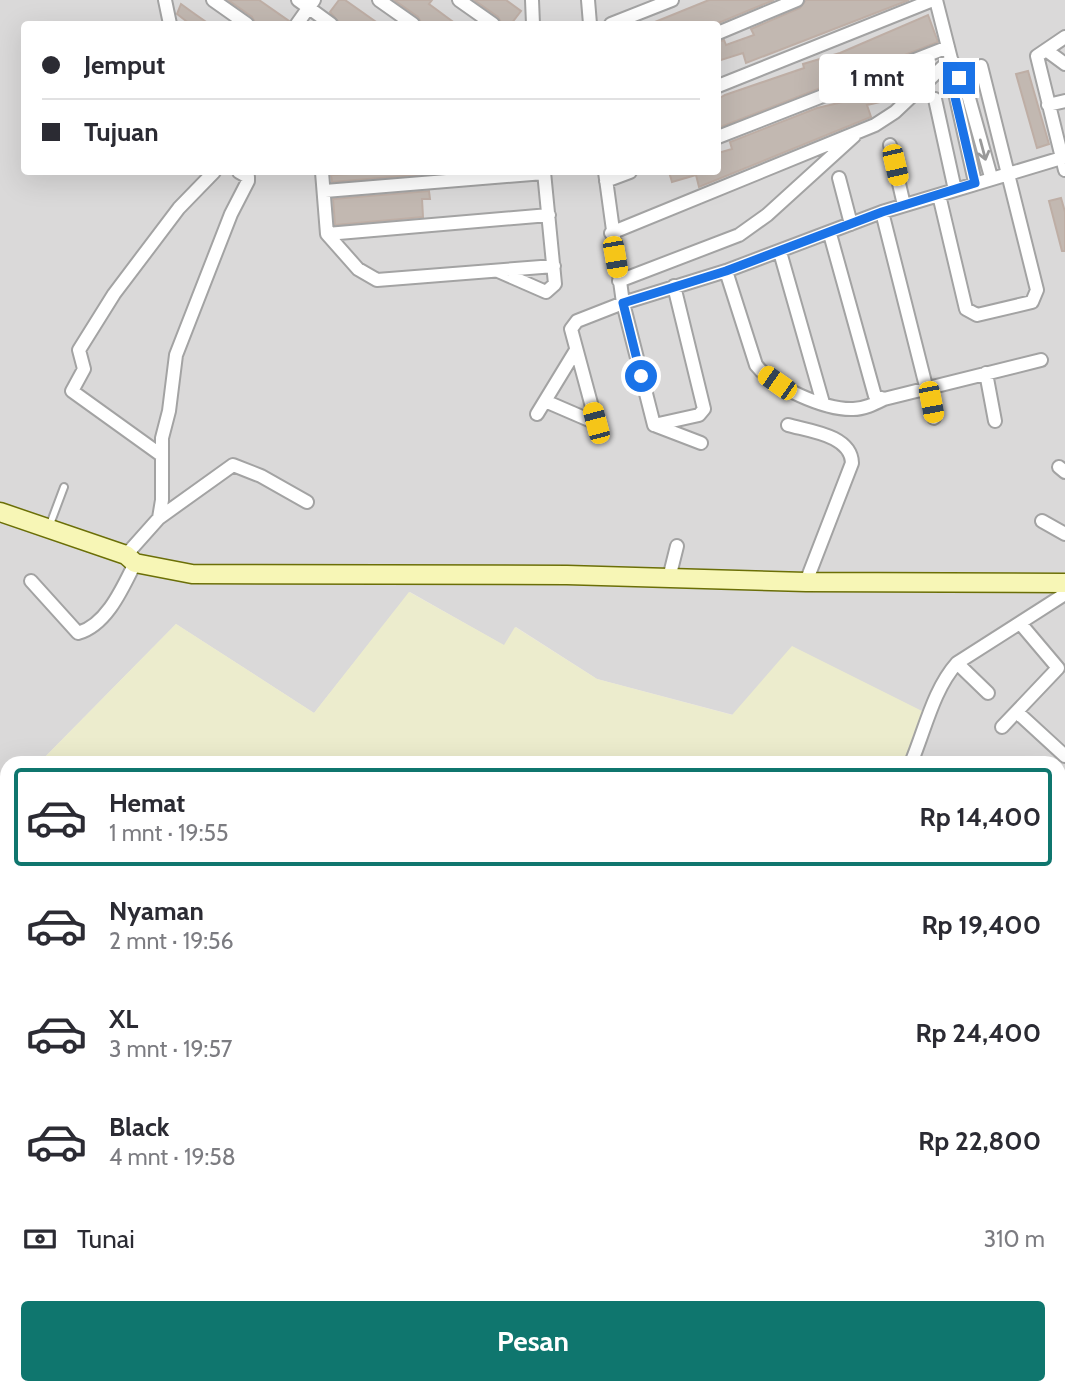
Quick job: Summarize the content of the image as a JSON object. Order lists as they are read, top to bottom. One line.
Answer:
{"page":{"banner":["Jemput","Tujuan"],"bubble":"1 mnt","list":[{"name":"Hemat","note":"1 mnt · 19:55","value":"Rp 14,400"},{"name":"Nyaman","note":"2 mnt · 19:56","value":"Rp 19,400"},{"name":"XL","note":"3 mnt · 19:57","value":"Rp 24,400"},{"name":"Black","note":"4 mnt · 19:58","value":"Rp 22,800"}],"pay":["Tunai","310 m"],"buttons":"Pesan"}}
